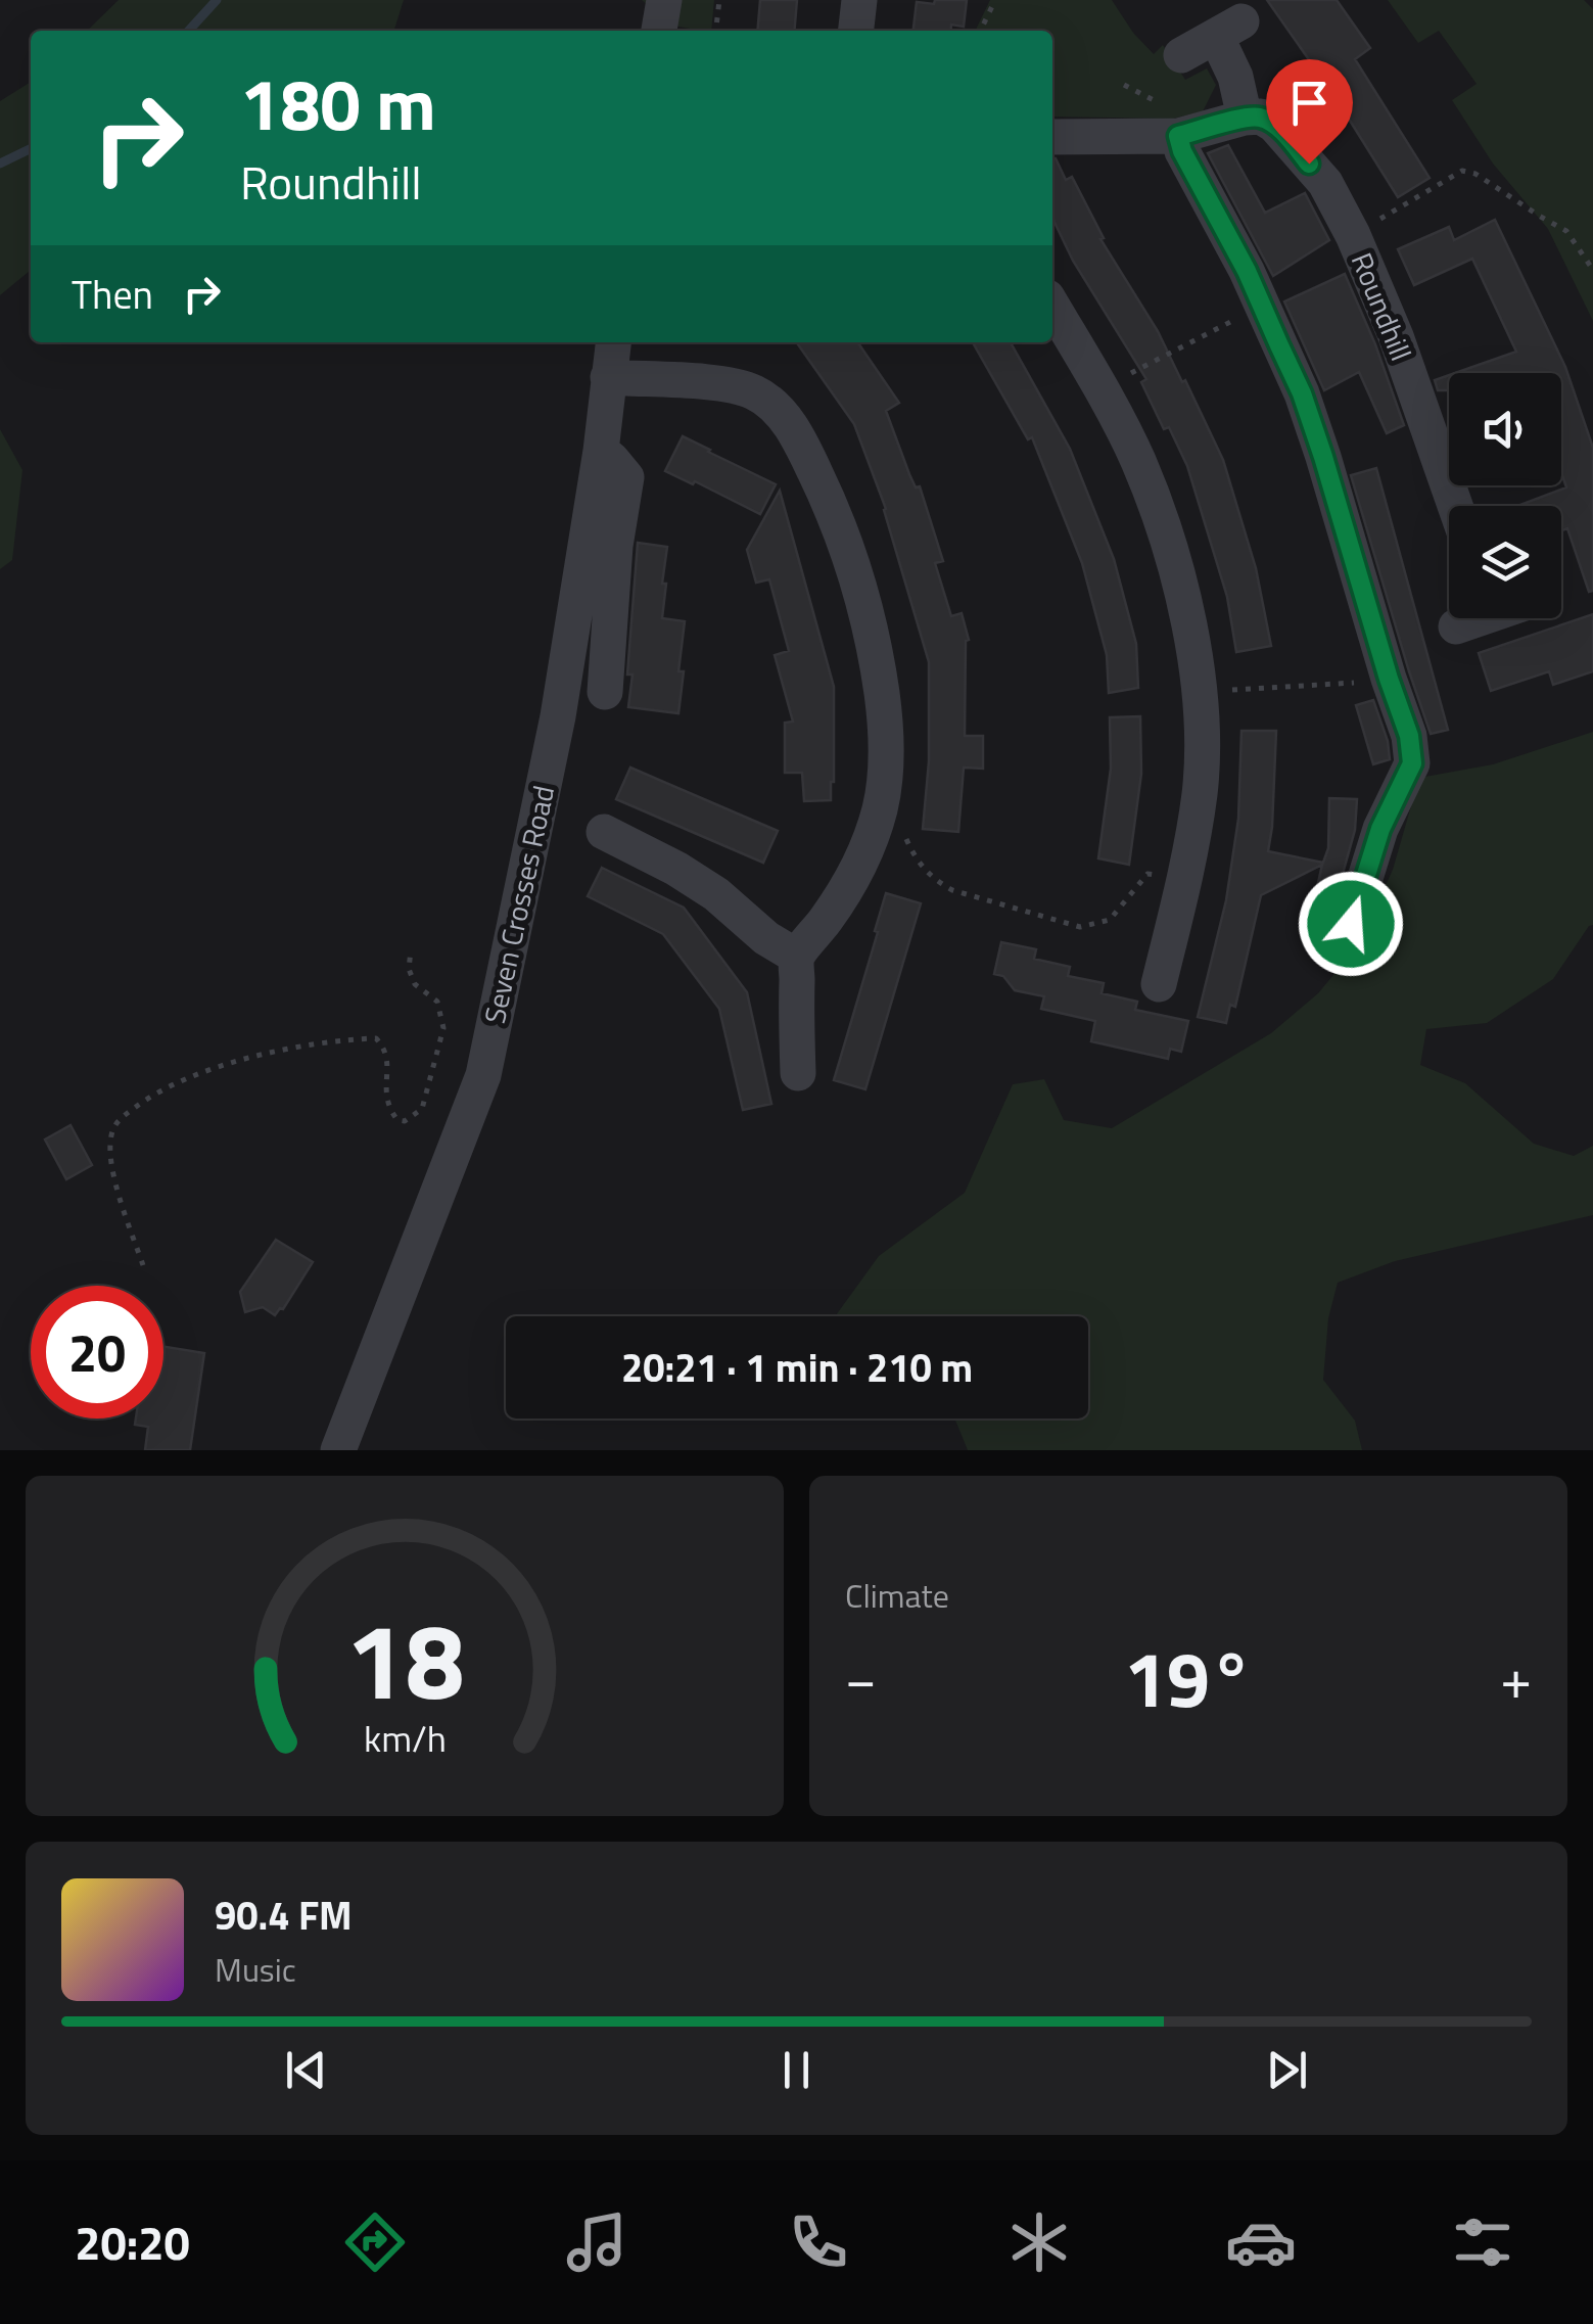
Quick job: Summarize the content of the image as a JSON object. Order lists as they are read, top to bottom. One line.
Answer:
{"streets":{"street":["Roundhill","Seven Crosses Road"]},"page":{"turn":["180 m","Roundhill"],"then":"Then","limit":"20","trip":"20:21 · 1 min · 210 m","tile":"Climate","heat":["−","19°","+"],"song":["90.4 FM","Music"],"tabs":"20:20","gauge":["18","km/h"]}}
